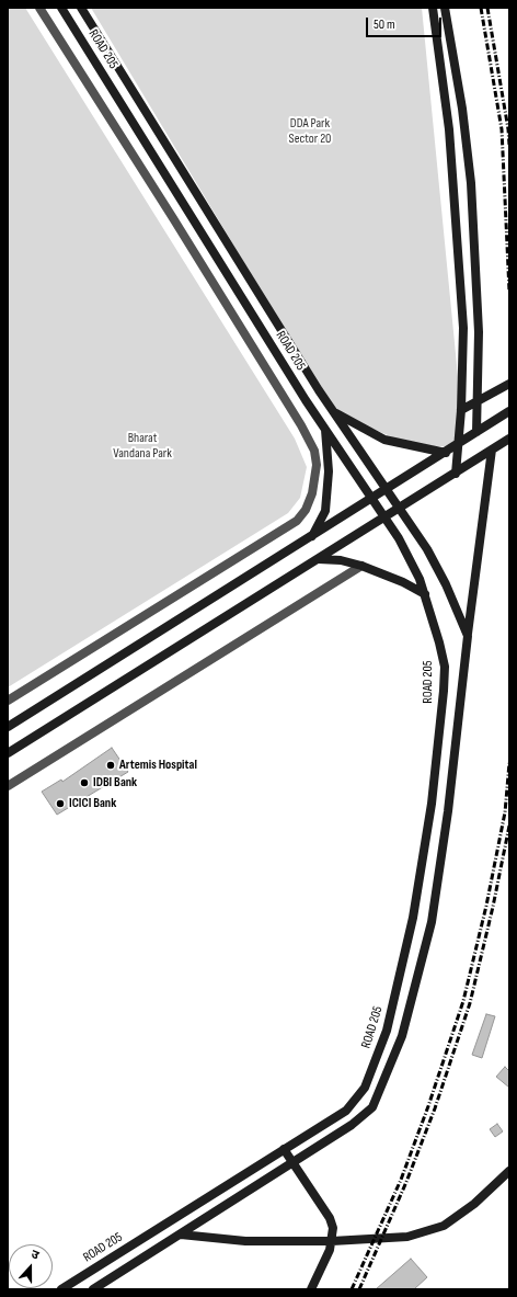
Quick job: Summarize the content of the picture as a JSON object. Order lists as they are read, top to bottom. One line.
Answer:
{"streets":{"main road":["ROAD 205"]},"parks":["DDA Park Sector 20","Bharat Vandana Park"],"places":["Artemis Hospital","IDBI Bank","ICICI Bank"],"scale_bar":"50 m","north":"top"}
